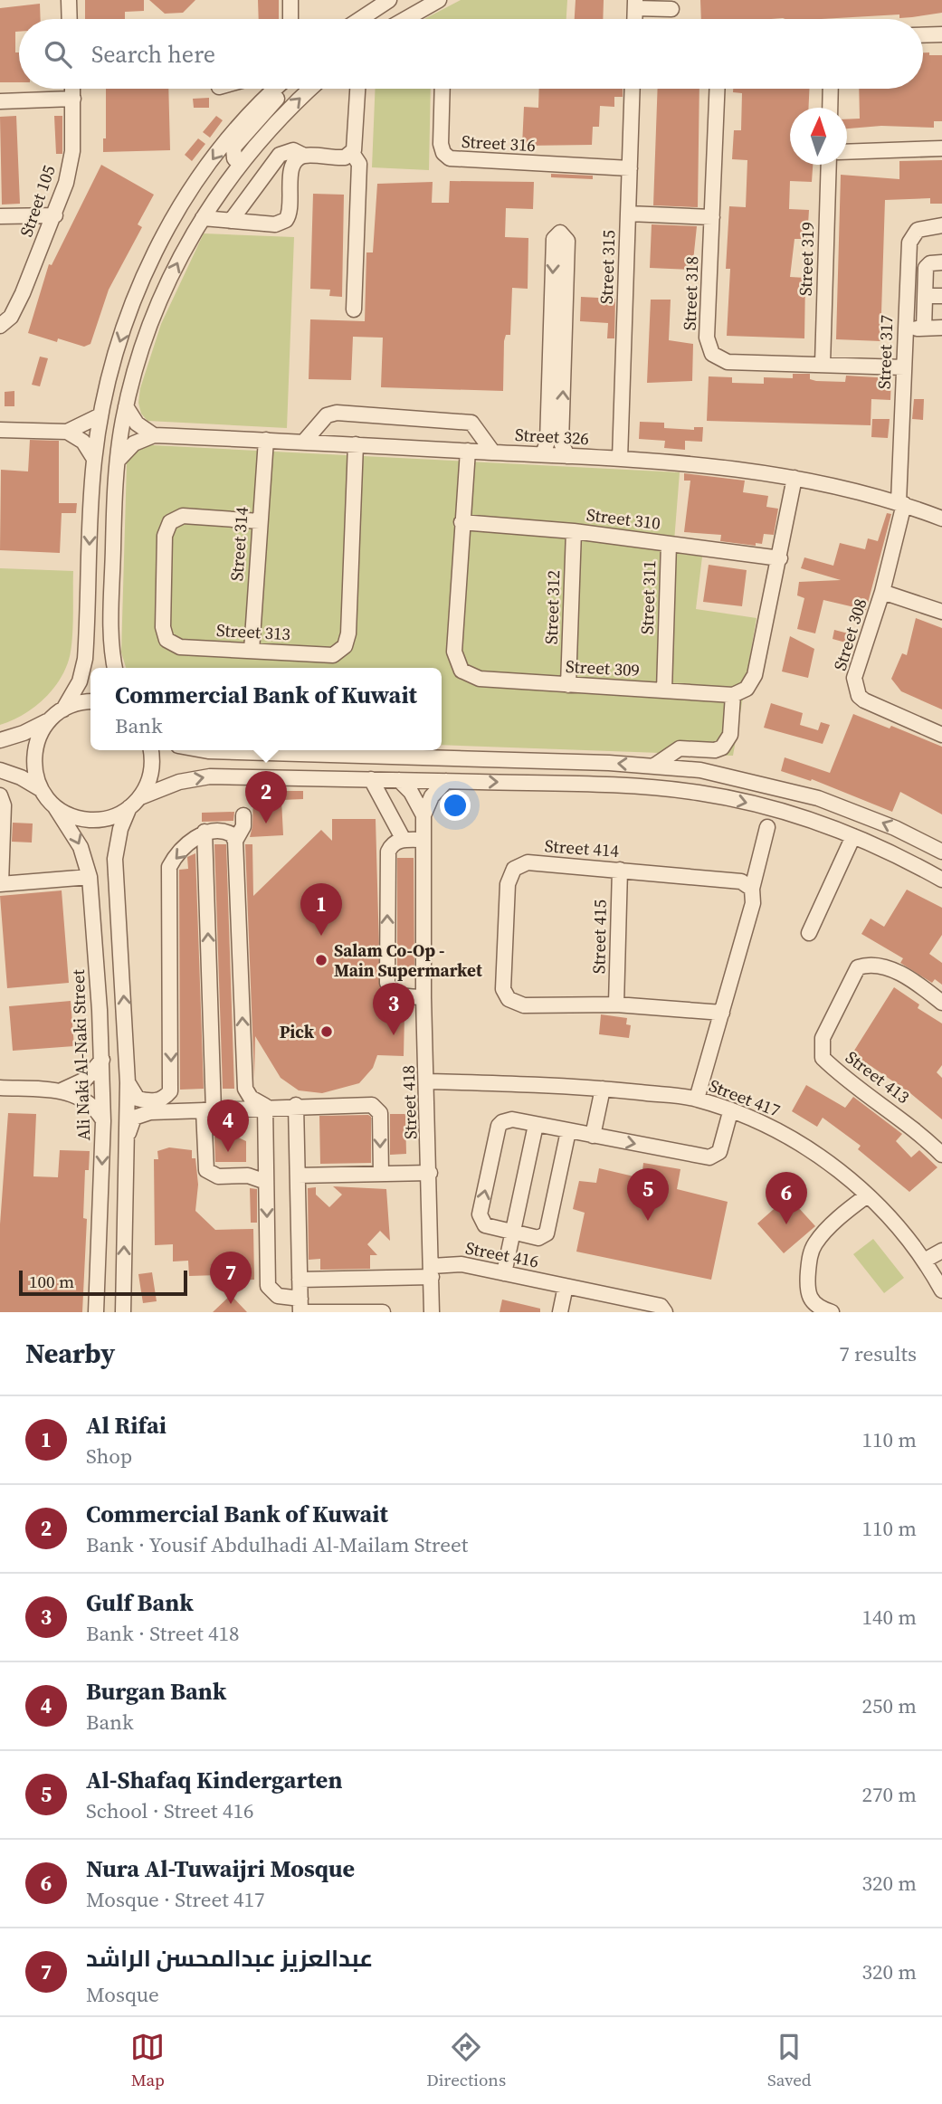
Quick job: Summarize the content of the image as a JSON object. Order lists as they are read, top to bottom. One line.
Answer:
{"streets":{"street":["Street 316","Street 105","Street 319","Street 315","Street 318","Street 317","Street 326","Street 310","Street 314","Street 311","Street 312","Street 313","Street 308","Street 309","Street 414","Street 415","Ali Naki Al-Naki Street","Street 413","Street 417","Street 418","Street 416"]},"crossings":[["Street 316","Street 315"],["Street 319","Street 318"],["Street 315","Street 326"],["Street 318","Street 317"],["Street 317","Street 326"],["Street 317","Street 308"],["Street 326","Street 314"],["Street 326","Street 313"],["Street 326","Street 309"],["Street 310","Street 311"],["Street 310","Street 312"],["Street 310","Street 309"],["Street 314","Street 313"],["Street 311","Street 309"],["Street 312","Street 309"],["Street 414","Street 415"],["Street 417","Street 418"],["Street 418","Street 416"]],"places":["Salam Co-Op - Main Supermarket","Pick"],"scale_bar":"100 m","north":"top","page":{"search":"Search here","popup":["Commercial Bank of Kuwait","Bank"],"pins":["2","1","3","4","5","6","7"],"scale":"100 m","heading":["Nearby","7 results"],"list":[{"mark":"1","name":"Al Rifai","note":"Shop","value":"110 m"},{"mark":"2","name":"Commercial Bank of Kuwait","note":"Bank · Yousif Abdulhadi Al-Mailam Street","value":"110 m"},{"mark":"3","name":"Gulf Bank","note":"Bank · Street 418","value":"140 m"},{"mark":"4","name":"Burgan Bank","note":"Bank","value":"250 m"},{"mark":"5","name":"Al-Shafaq Kindergarten","note":"School · Street 416","value":"270 m"},{"mark":"6","name":"Nura Al-Tuwaijri Mosque","note":"Mosque · Street 417","value":"320 m"},{"mark":"7","name":"عبدالعزيز عبدالمحسن الراشد","note":"Mosque","value":"320 m"}],"nav":["Map","Directions","Saved"]}}
